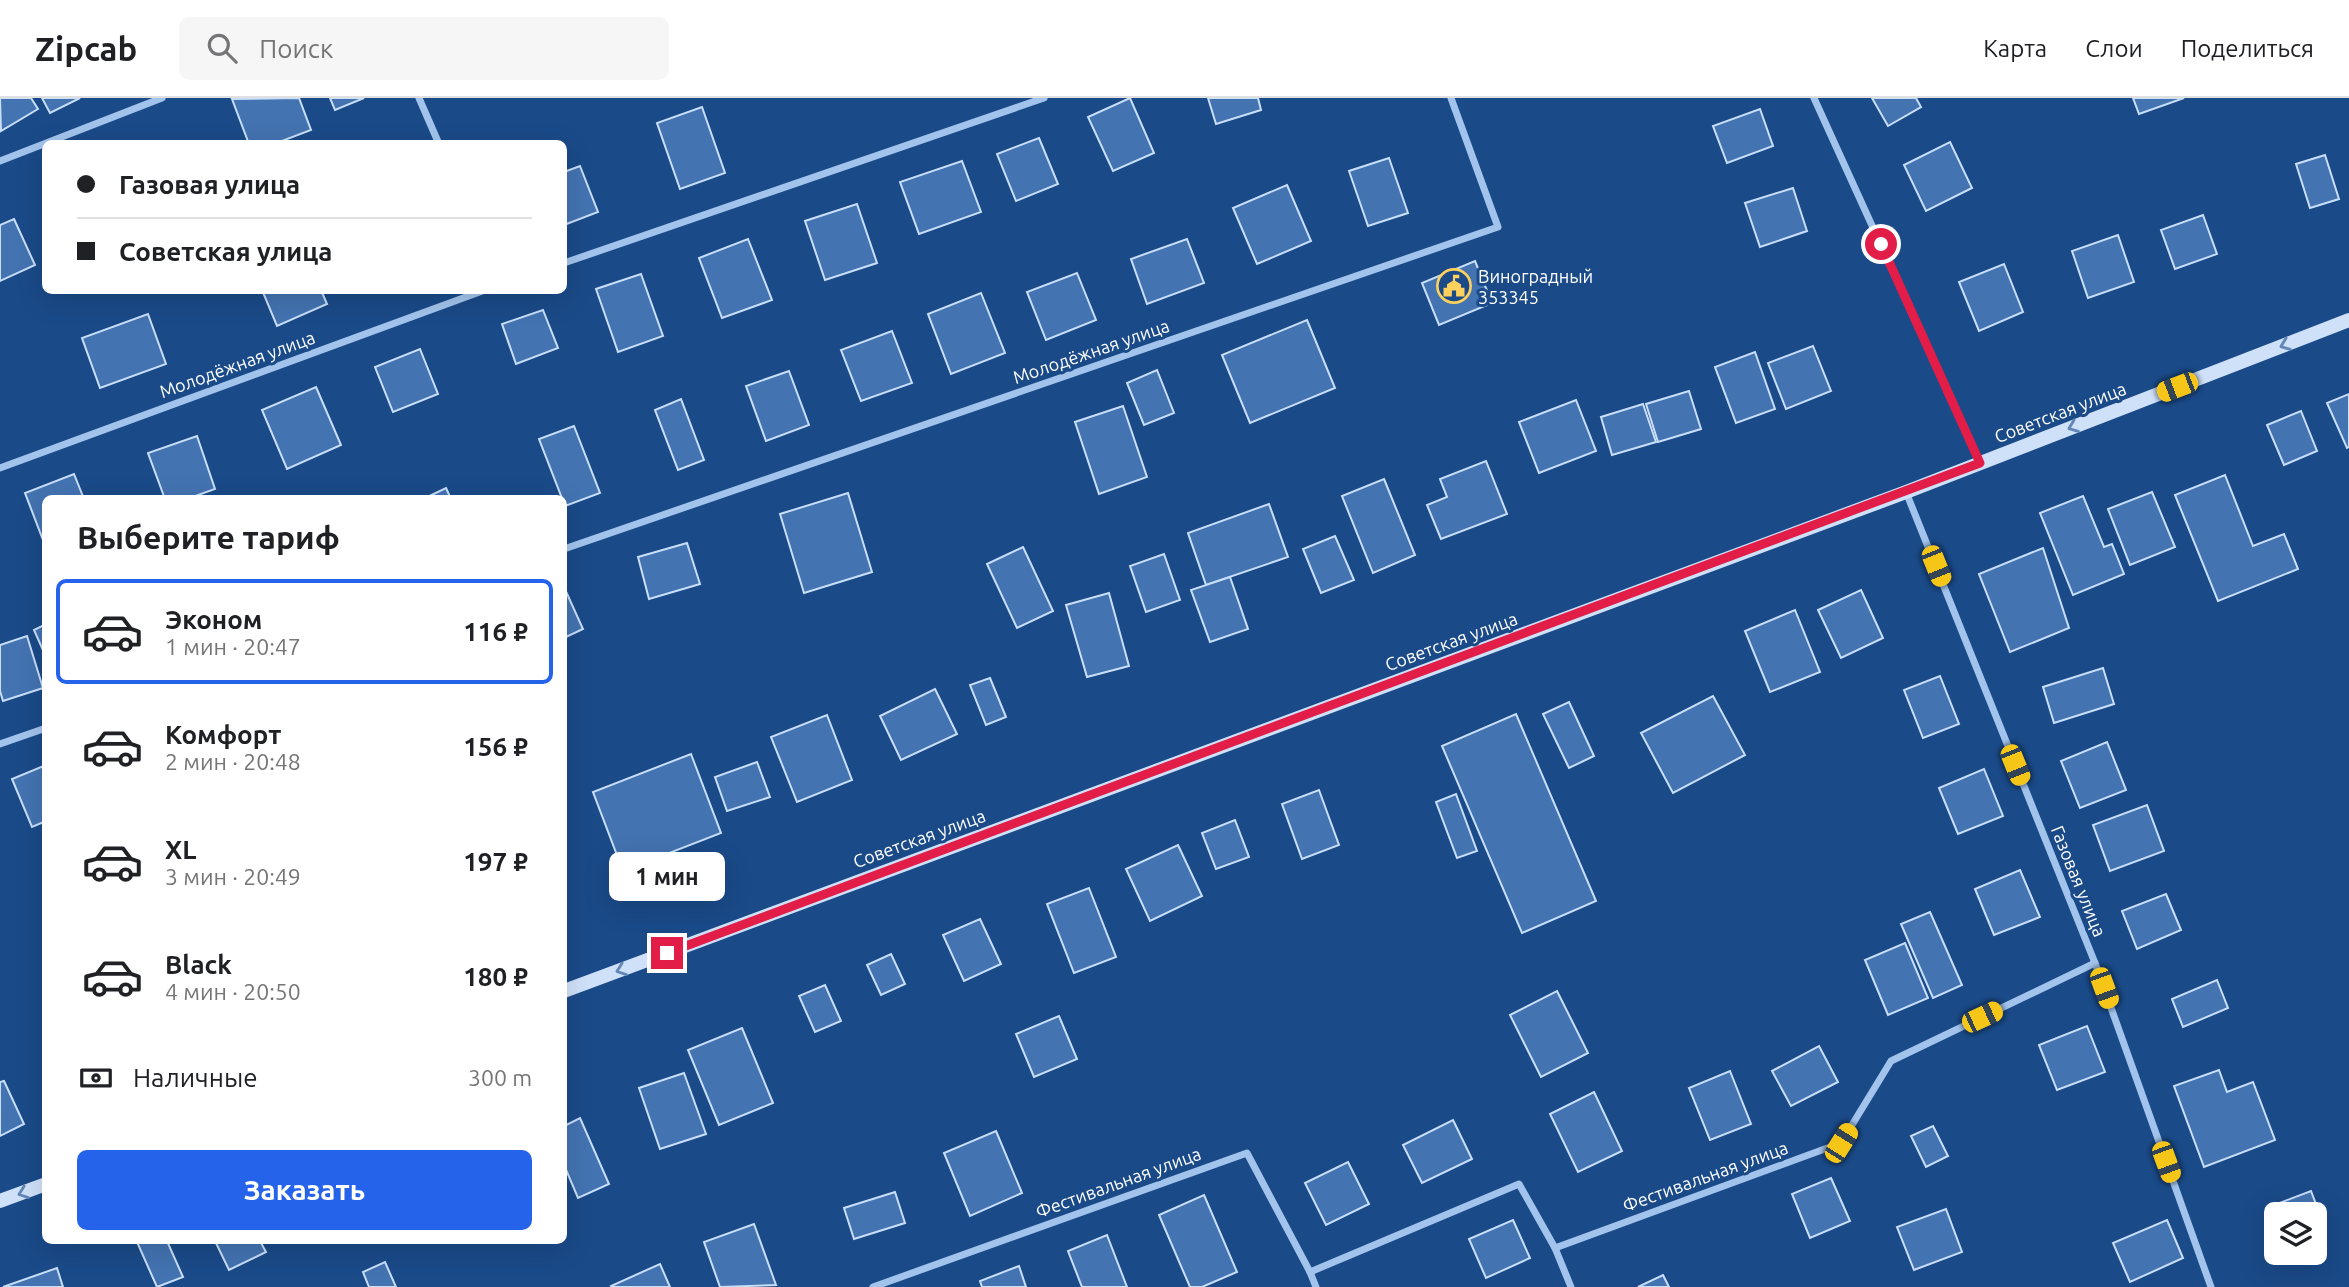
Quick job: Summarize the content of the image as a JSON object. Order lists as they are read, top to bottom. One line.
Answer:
{"streets":{"main road":["Советская улица"],"street":["Молодёжная улица","Газовая улица","Фестивальная улица"]},"crossings":[["Советская улица","Газовая улица"],["Газовая улица","Фестивальная улица"]],"one_way":["Советская улица"],"places":{"public building":["Виноградный 353345"]},"page":{"header":"Zipcab","search":"Поиск","nav":["Карта","Слои","Поделиться"],"banner":["Газовая улица","Советская улица"],"heading":"Выберите тариф","list":[{"name":"Эконом","note":"1 мин · 20:47","value":"116 ₽"},{"name":"Комфорт","note":"2 мин · 20:48","value":"156 ₽"},{"name":"XL","note":"3 мин · 20:49","value":"197 ₽"},{"name":"Black","note":"4 мин · 20:50","value":"180 ₽"}],"bubble":"1 мин","pay":["Наличные","300 m"],"buttons":"Заказать"}}
